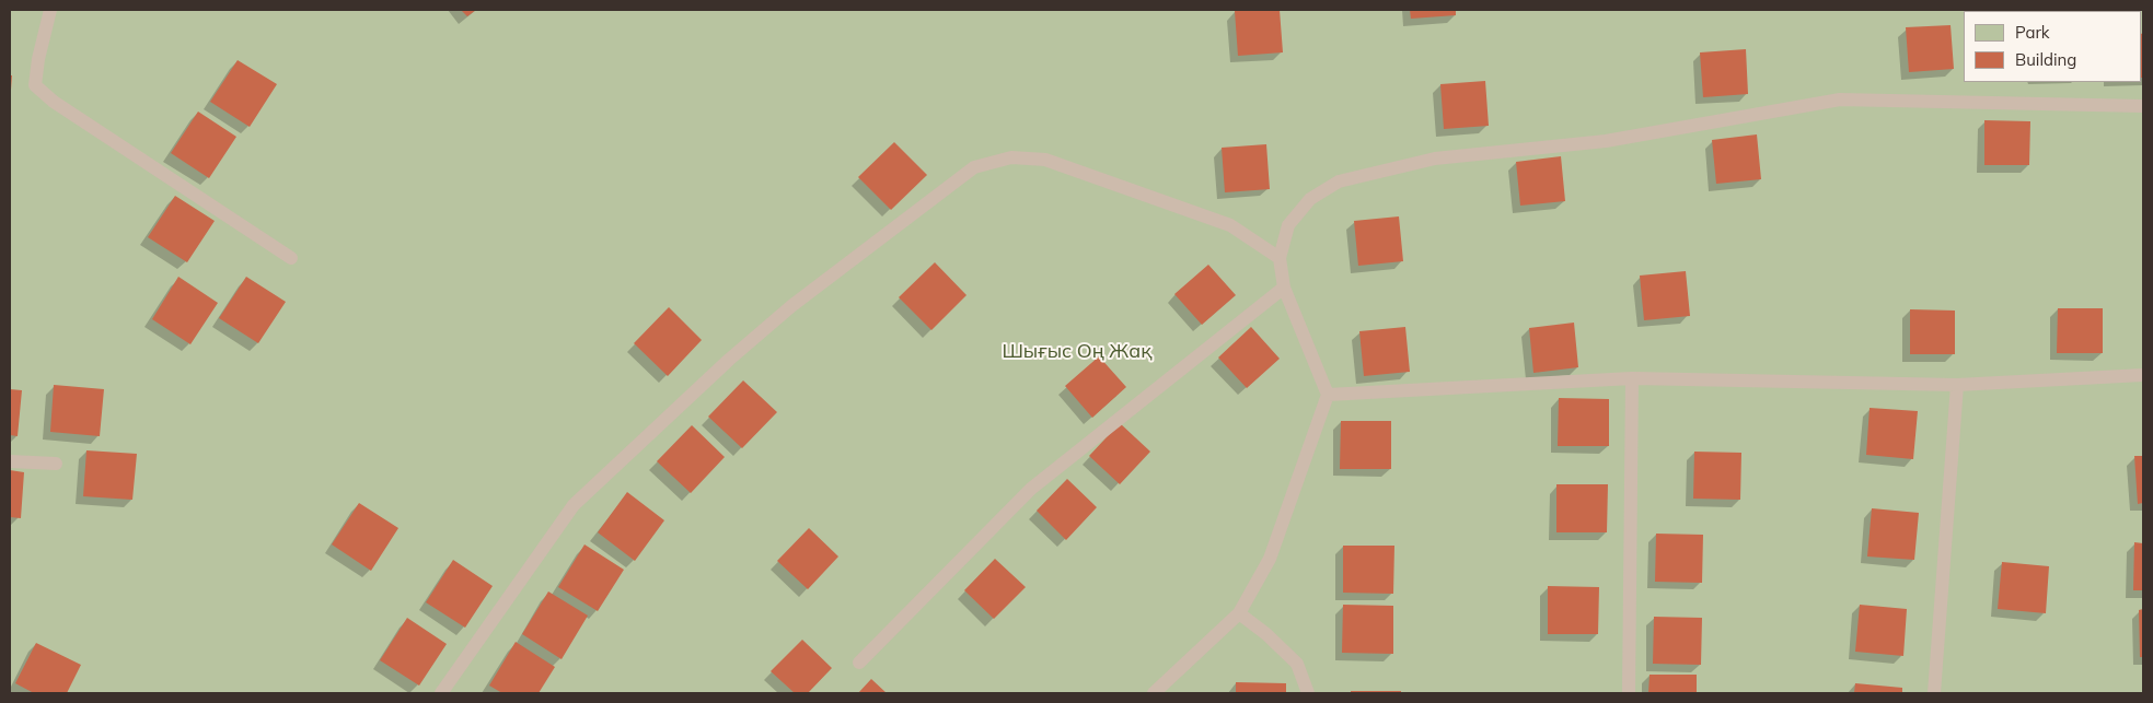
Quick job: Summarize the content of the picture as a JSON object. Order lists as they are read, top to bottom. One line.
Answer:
{"parks":["Шығыс Оң Жақ"],"legend":["Park","Building"]}
